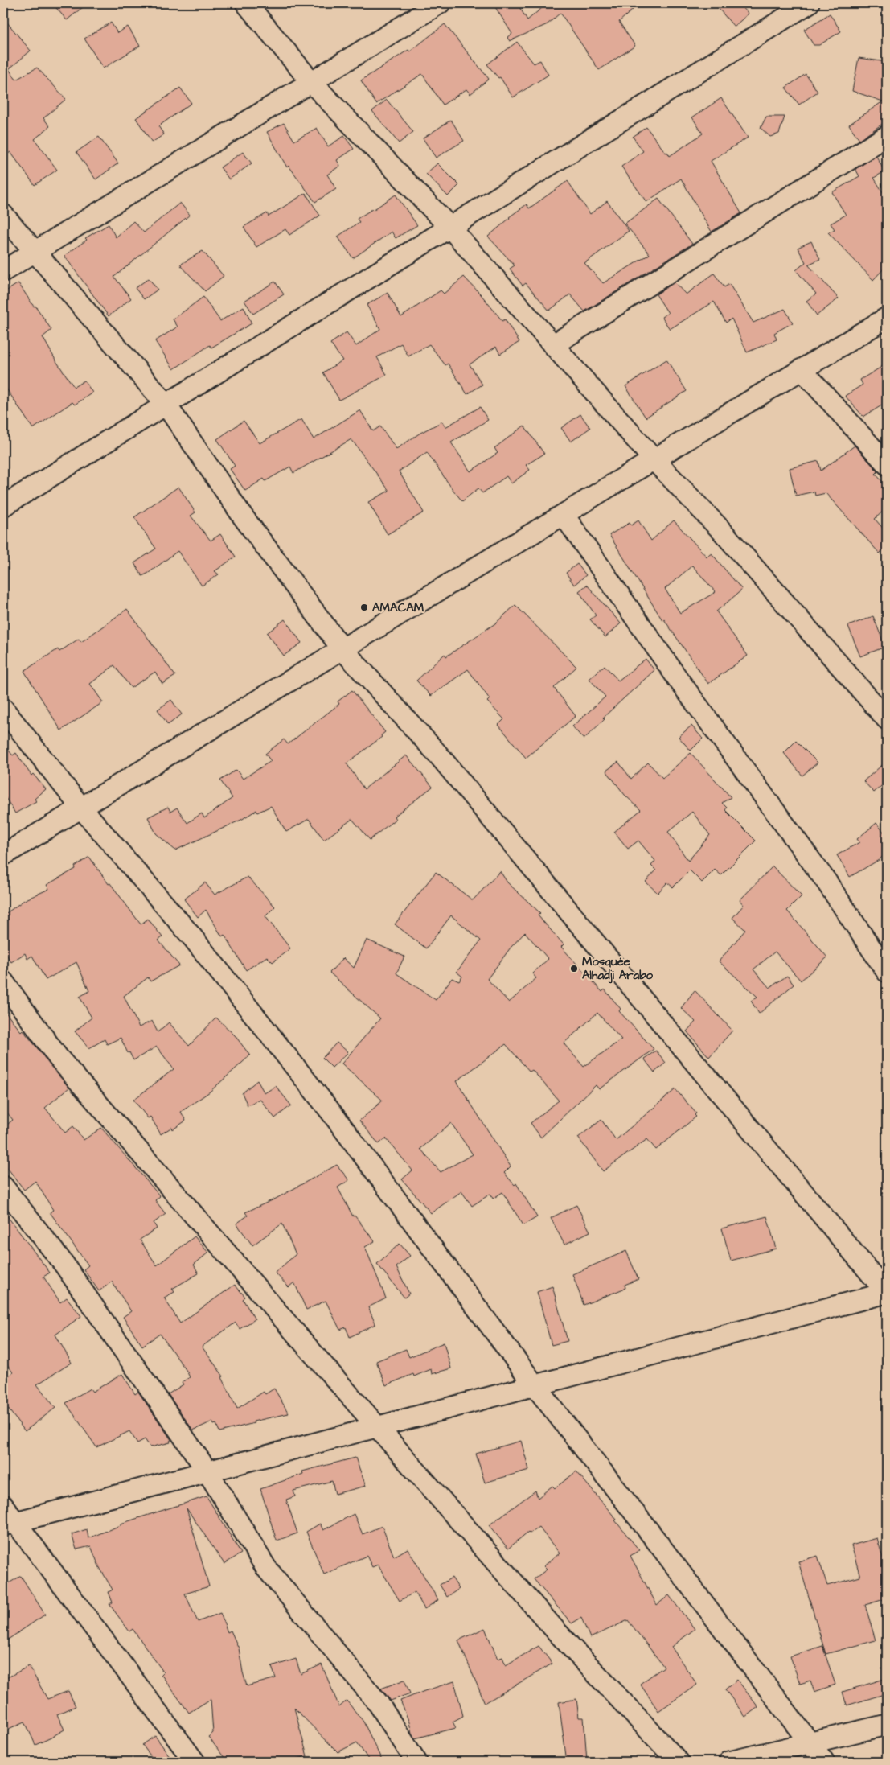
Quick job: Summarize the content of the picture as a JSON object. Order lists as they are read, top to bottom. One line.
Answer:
{"places":["AMACAM","Mosquée Alhadji Arabo"]}
